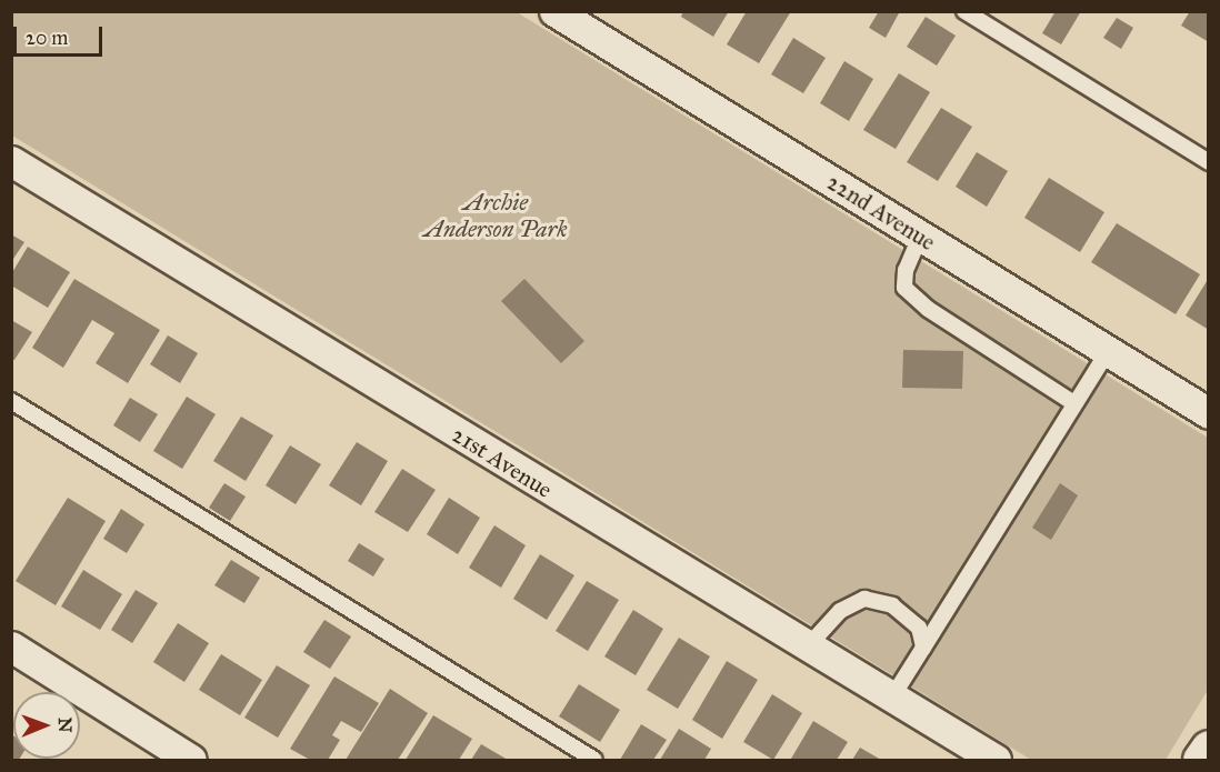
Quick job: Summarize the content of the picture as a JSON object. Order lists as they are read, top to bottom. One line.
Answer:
{"streets":{"street":["22nd Avenue","21st Avenue"]},"parks":["Archie Anderson Park"],"scale_bar":"20 m","north":"right"}
